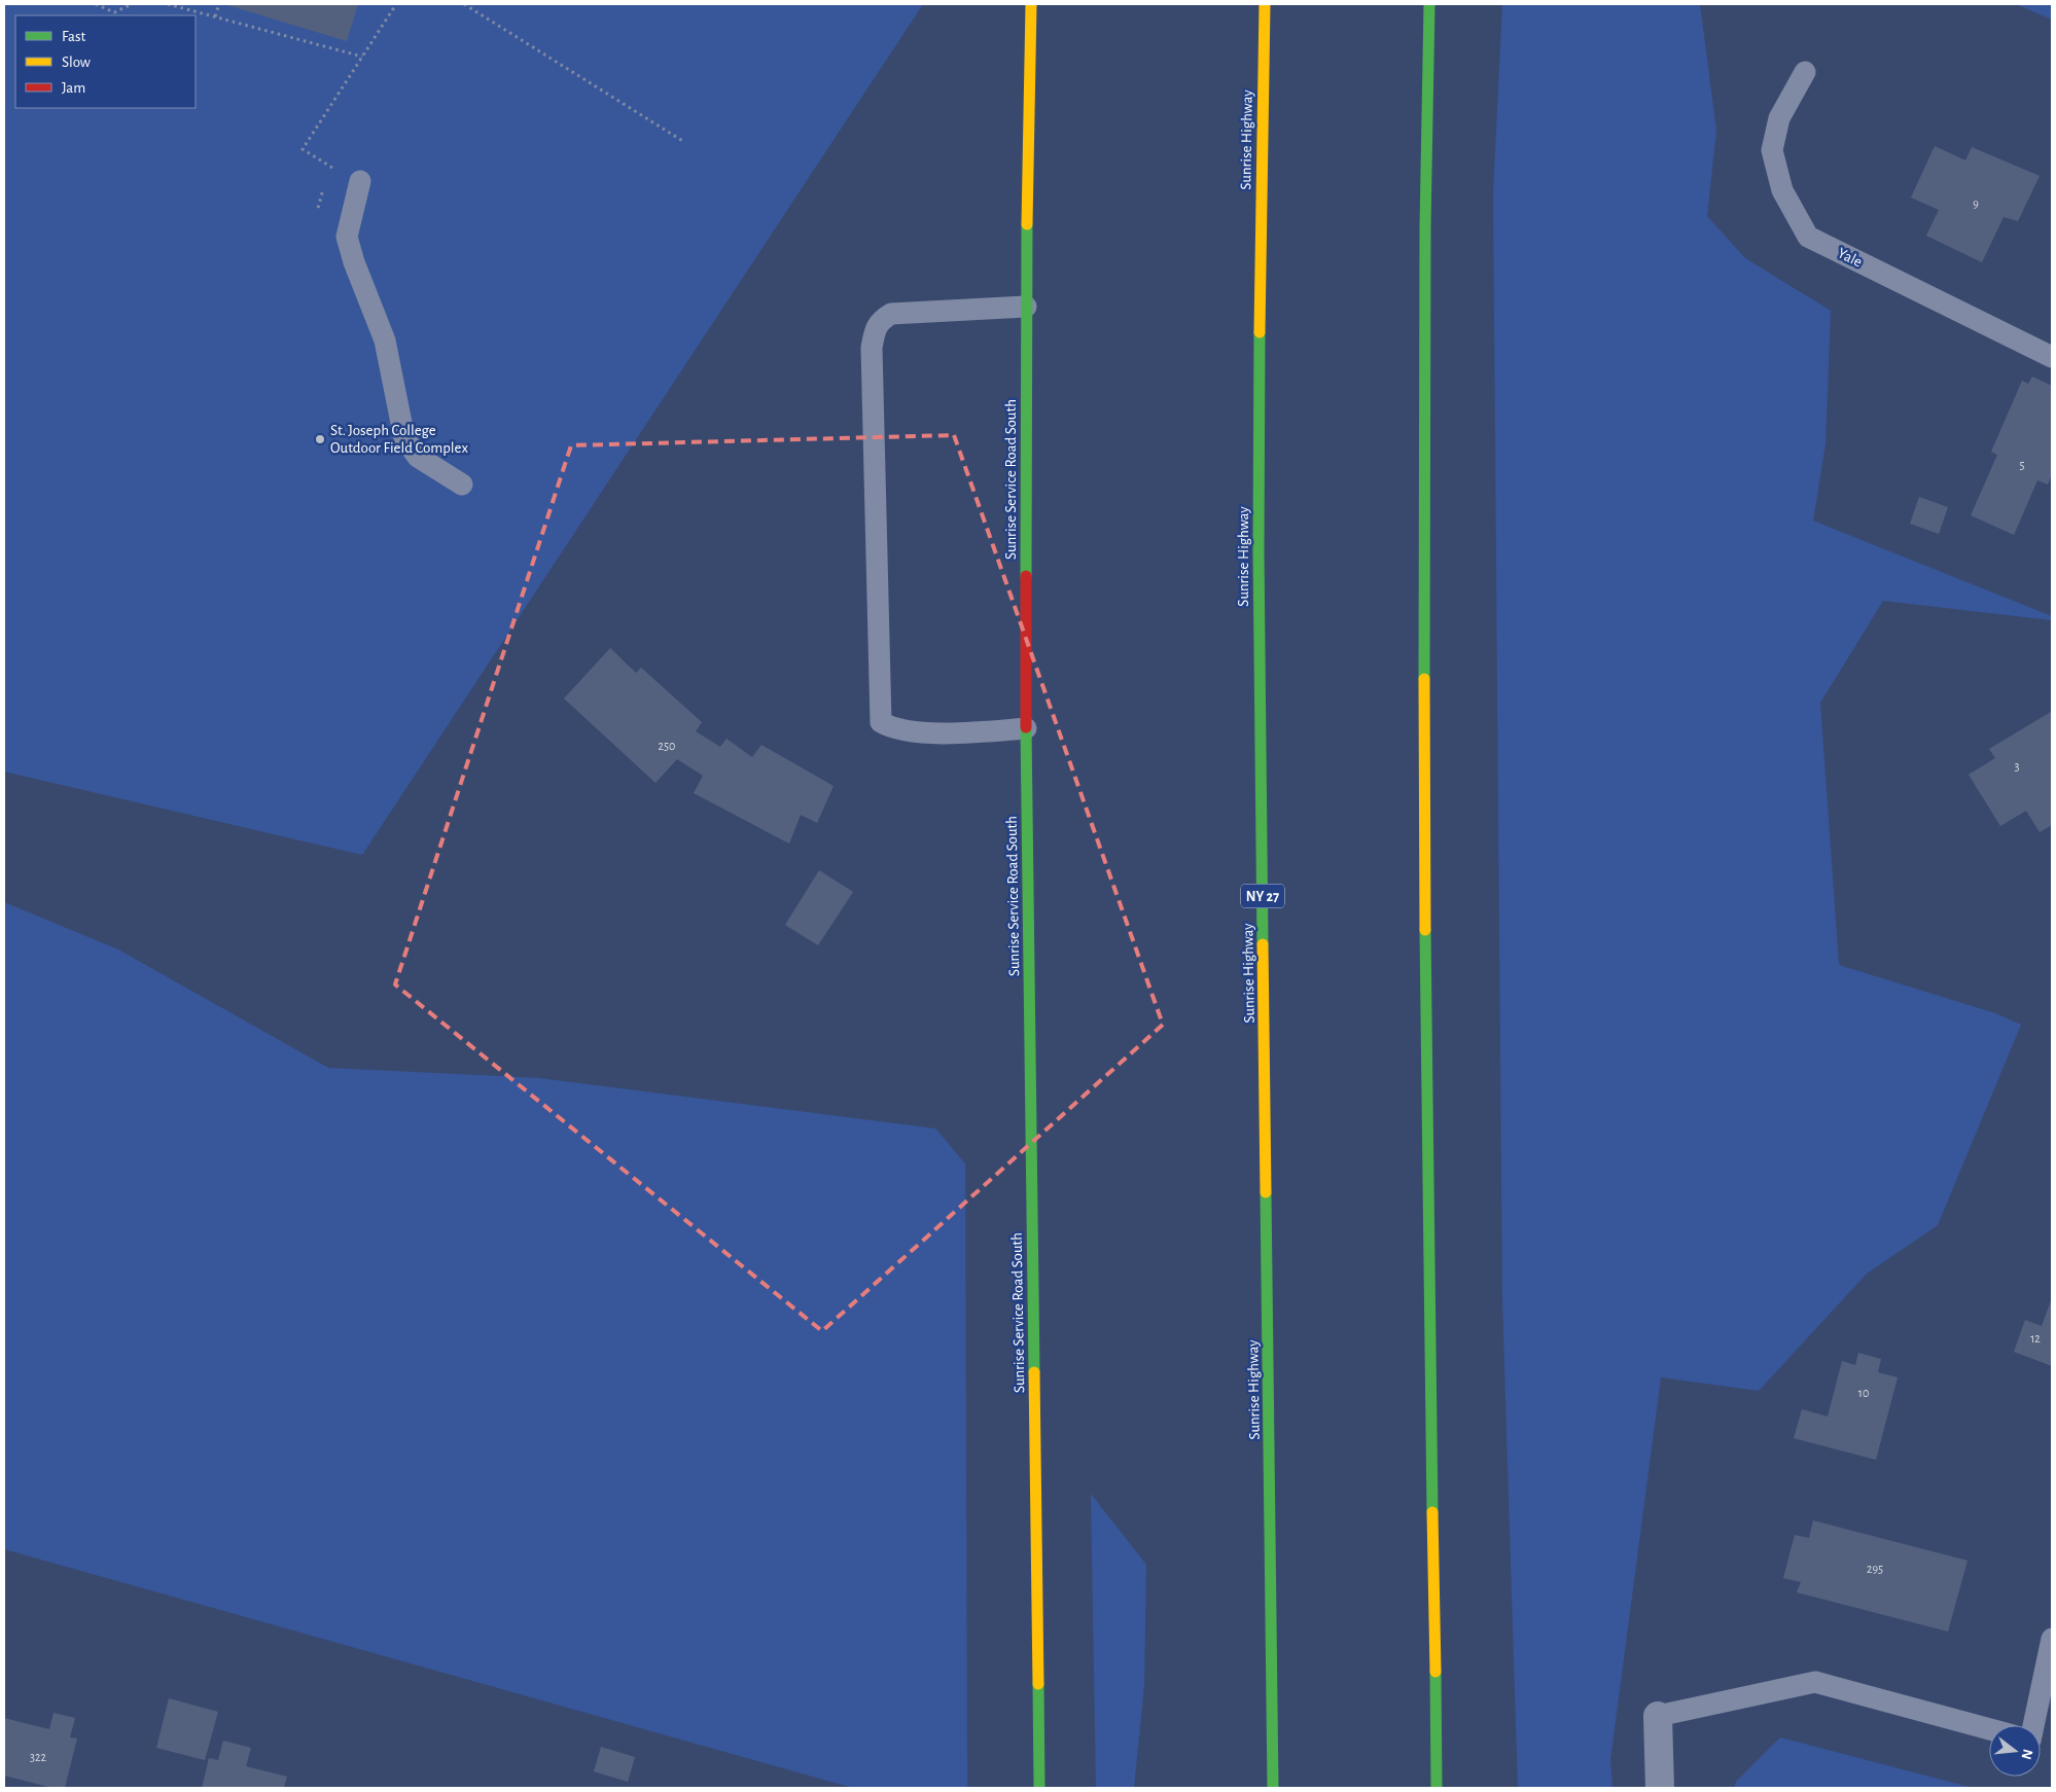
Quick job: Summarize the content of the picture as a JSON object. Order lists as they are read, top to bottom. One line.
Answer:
{"streets":{"main road":["Sunrise Highway","Sunrise Service Road South","NY 27"],"lane":["Yale"]},"places":["St. Joseph College Outdoor Field Complex"],"house_numbers":["9","5","250","3","12","10","295","322"],"legend":["Fast","Slow","Jam"],"north":"right"}
